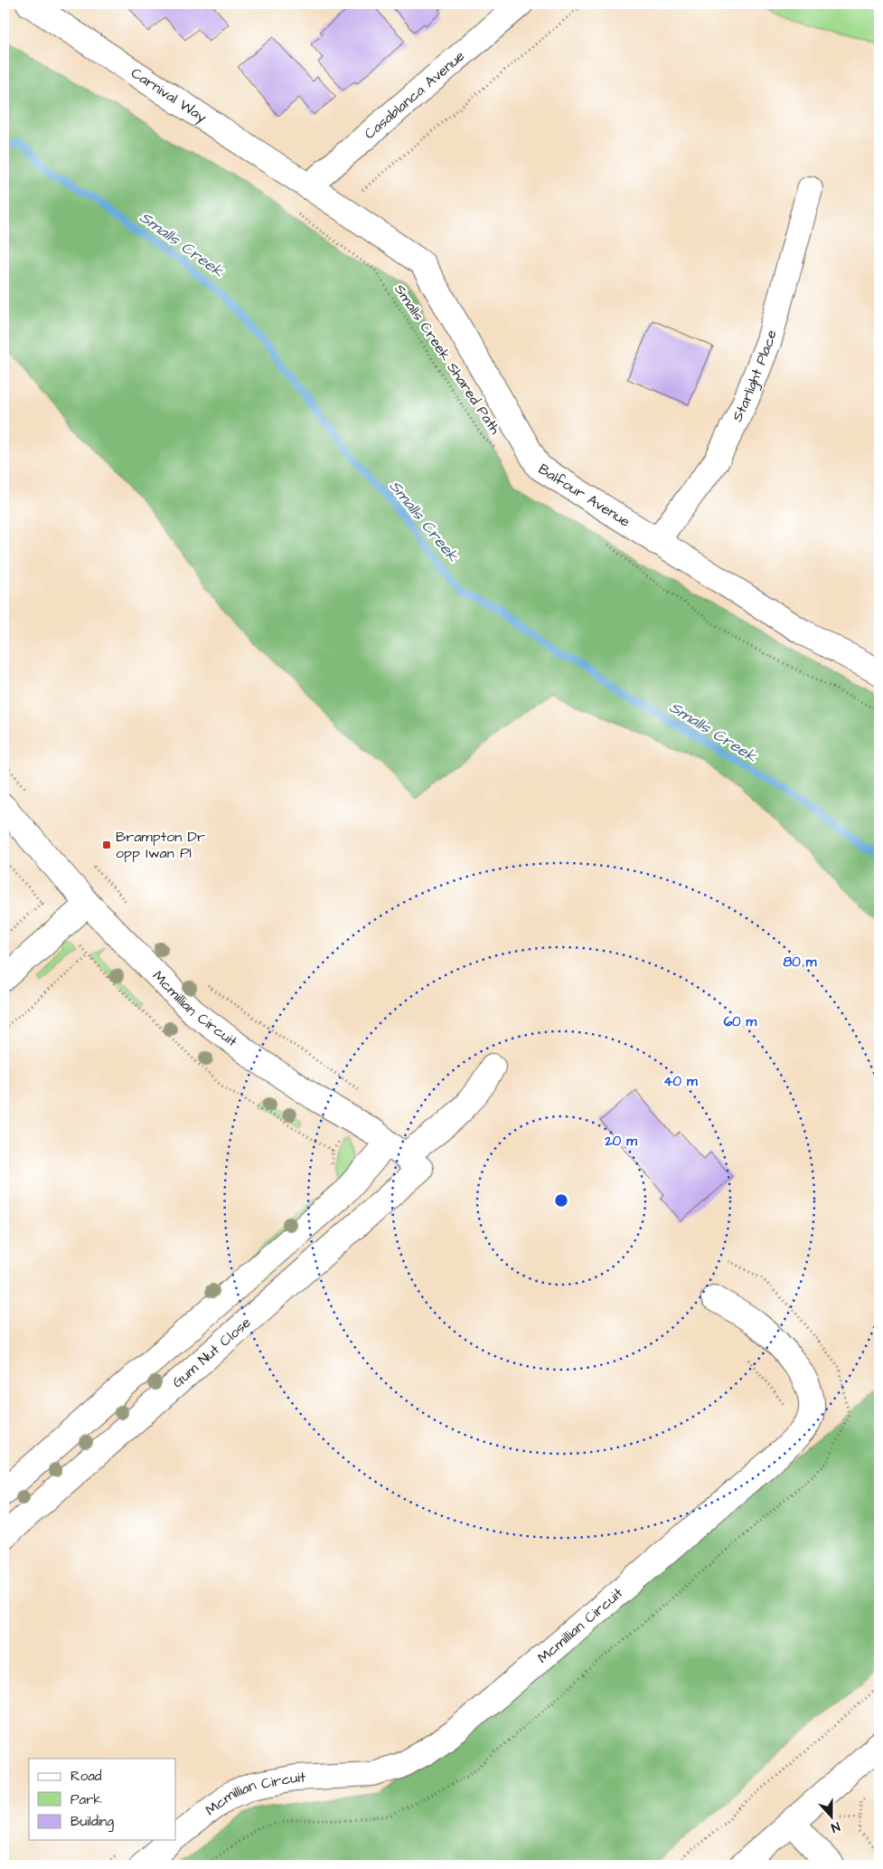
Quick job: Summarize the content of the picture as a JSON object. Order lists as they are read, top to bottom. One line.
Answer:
{"streets":{"street":["Carnival Way","Casablanca Avenue","Starlight Place","Balfour Avenue","Mcmillian Circuit","Gum Nut Close"],"path":["Smalls Creek Shared Path"]},"crossings":[["Carnival Way","Casablanca Avenue"],["Carnival Way","Balfour Avenue"],["Casablanca Avenue","Balfour Avenue"],["Starlight Place","Balfour Avenue"],["Mcmillian Circuit","Gum Nut Close"]],"water":["Smalls Creek"],"places":{"transit":["Brampton Dr opp Iwan Pl"]},"legend":["Road","Park","Building"],"north":"bottom","rings":["80 m","60 m","40 m","20 m"]}
